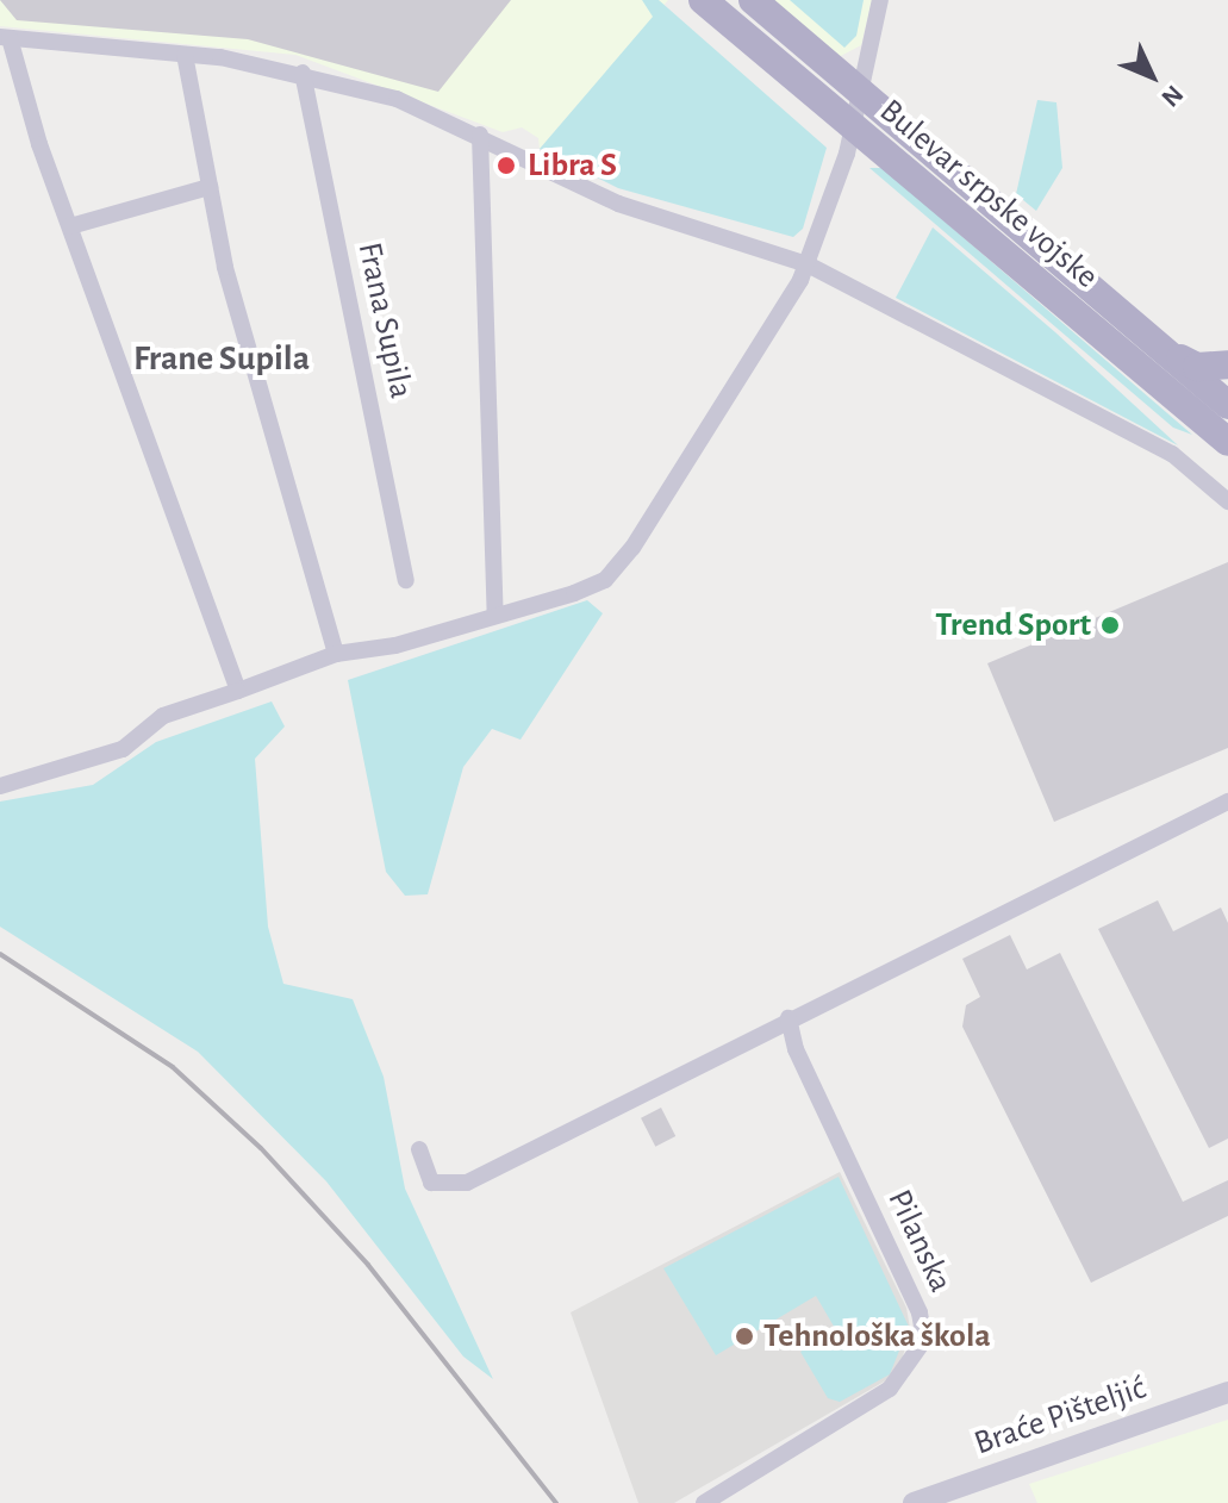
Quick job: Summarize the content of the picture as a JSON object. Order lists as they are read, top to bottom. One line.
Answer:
{"streets":{"main road":["Bulevar srpske vojske"],"street":["Frana Supila","Pilanska","Braće Pišteljić"]},"districts":["Frane Supila"],"places":["Libra S","Trend Sport","Tehnološka škola"],"north":"bottom right"}
